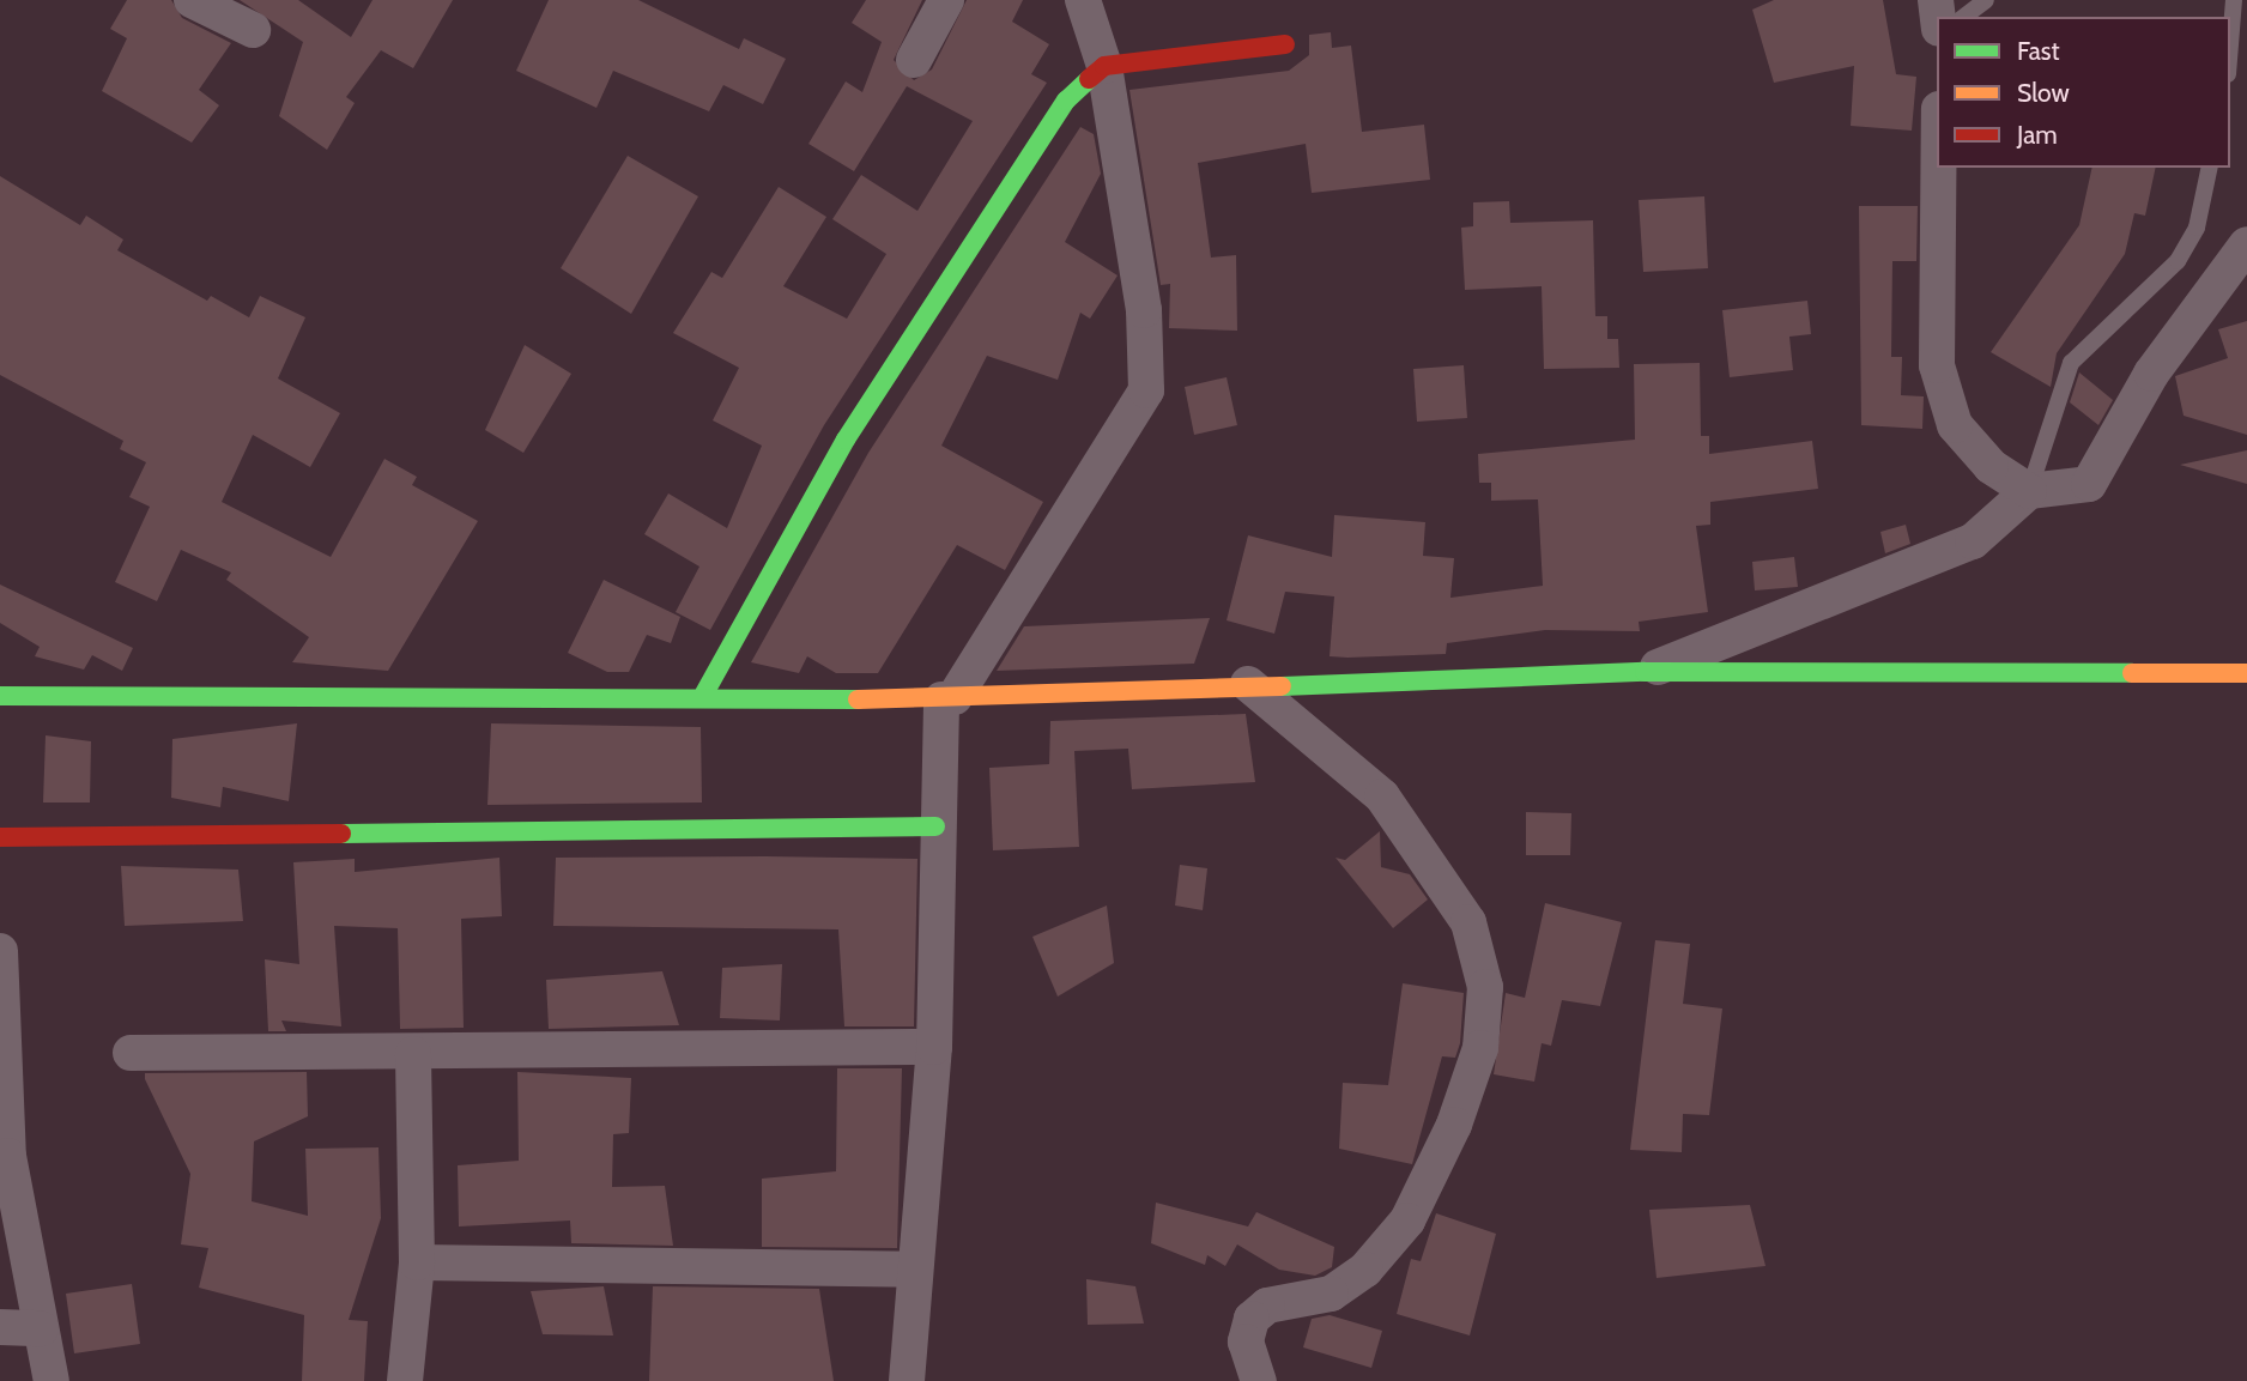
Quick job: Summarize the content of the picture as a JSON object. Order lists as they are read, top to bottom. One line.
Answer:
{"legend":["Fast","Slow","Jam"]}
